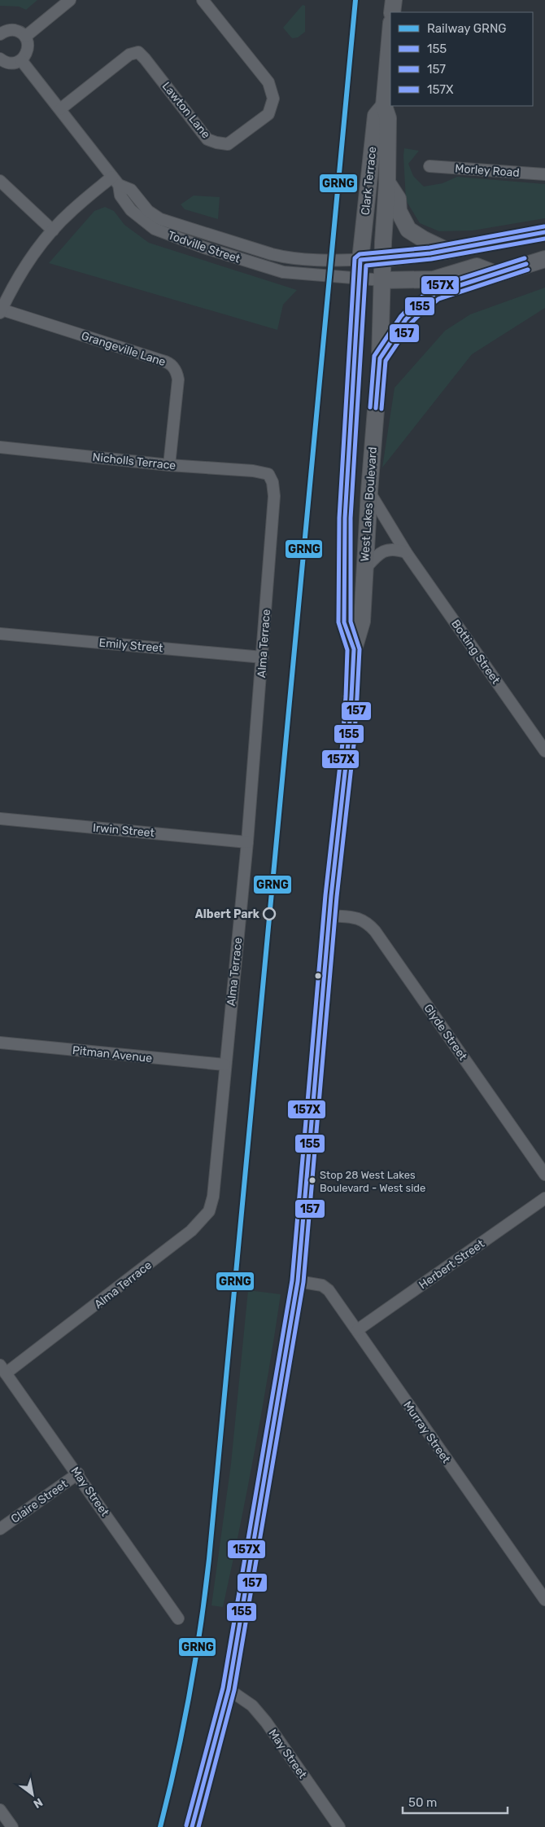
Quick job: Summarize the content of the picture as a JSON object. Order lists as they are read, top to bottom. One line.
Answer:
{"streets":{"main road":["Clark Terrace","West Lakes Boulevard"],"street":["Lawton Lane","Morley Road","Todville Street","Grangeville Lane","Nicholls Terrace","Alma Terrace","Emily Street","Botting Street","Irwin Street","Glyde Street","Pitman Avenue","Herbert Street","Murray Street","May Street","Claire Street"]},"crossings":[["Lawton Lane","Todville Street"],["Clark Terrace","Todville Street"],["Clark Terrace","West Lakes Boulevard"],["Todville Street","West Lakes Boulevard"],["Grangeville Lane","Nicholls Terrace"],["Nicholls Terrace","Alma Terrace"],["West Lakes Boulevard","Botting Street"],["West Lakes Boulevard","Glyde Street"],["West Lakes Boulevard","Murray Street"],["West Lakes Boulevard","May Street"],["Alma Terrace","Emily Street"],["Alma Terrace","Irwin Street"],["Alma Terrace","Pitman Avenue"],["Alma Terrace","May Street"],["Herbert Street","Murray Street"],["May Street","Claire Street"]],"places":["Albert Park","Stop 28 West Lakes Boulevard - West side"],"lines":["rail line GRNG","transit line 157X","transit line 155","transit line 157"],"legend":["Railway GRNG","155","157","157X"],"scale_bar":"50 m","north":"bottom right"}
